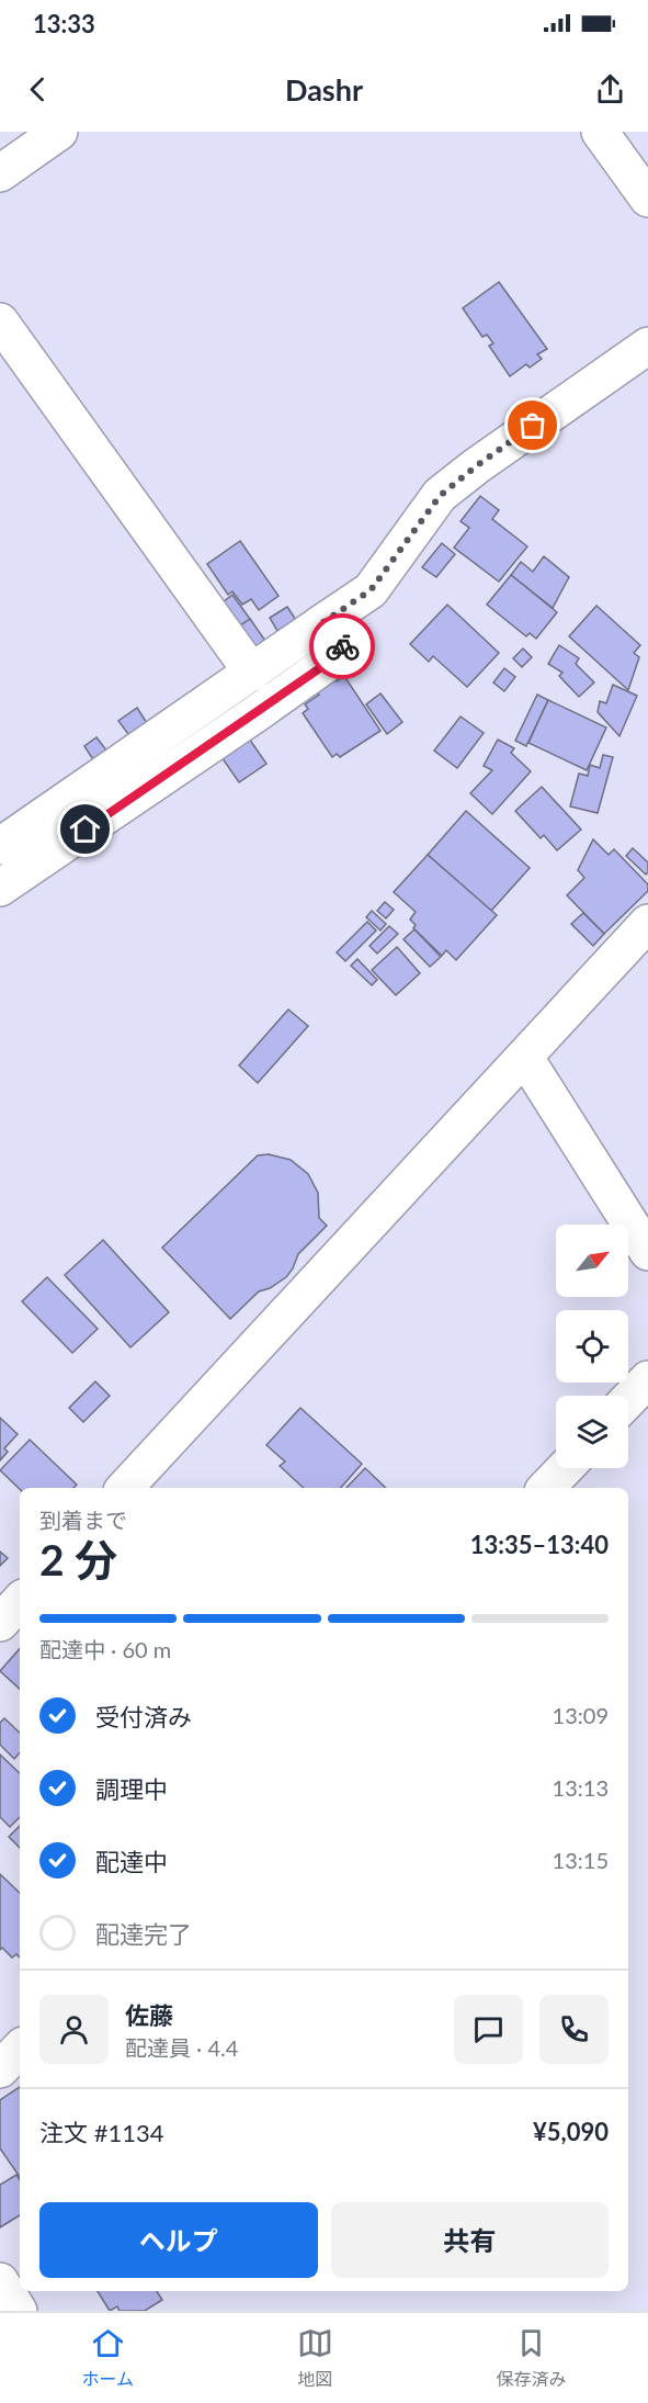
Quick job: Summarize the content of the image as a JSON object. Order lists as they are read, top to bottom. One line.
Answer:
{"north":"top right","page":{"status":"13:33","header":"Dashr","heading":["2 分","到着まで","13:35–13:40"],"panel":["佐藤","配達員 · 4.4","注文 #1134","¥5,090"],"bar":"配達中 · 60 m","list":[["受付済み","13:09"],["調理中","13:13"],["配達中","13:15"],"配達完了"],"buttons":["ヘルプ","共有"],"tabs":["ホーム","地図","保存済み"]}}
